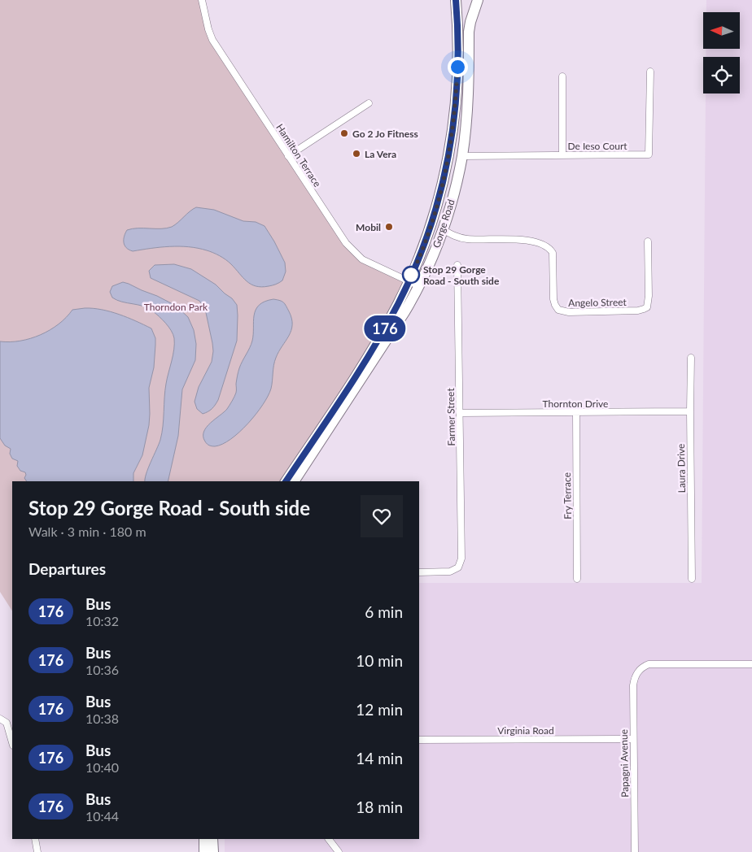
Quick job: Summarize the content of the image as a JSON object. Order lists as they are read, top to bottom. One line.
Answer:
{"streets":{"main road":["Gorge Road"],"street":["De Ieso Court","Hamilton Terrace","Angelo Street","Thornton Drive","Farmer Street","Laura Drive","Fry Terrace","Virginia Road","Papagni Avenue"]},"crossings":[["De Ieso Court","Gorge Road"],["Hamilton Terrace","Gorge Road"],["Gorge Road","Angelo Street"],["Thornton Drive","Farmer Street"],["Thornton Drive","Laura Drive"],["Thornton Drive","Fry Terrace"],["Virginia Road","Papagni Avenue"]],"parks":["Thorndon Park"],"places":["Go 2 Jo Fitness","La Vera","Mobil","Stop 29 Gorge Road - South side"],"lines":["bus line 176"],"north":"left","page":{"on_map":"176","heading":[["Stop 29 Gorge Road - South side","Walk · 3 min · 180 m"],"Departures"],"list":[{"mark":"176","name":"Bus","note":"10:32","value":"6 min"},{"mark":"176","name":"Bus","note":"10:36","value":"10 min"},{"mark":"176","name":"Bus","note":"10:38","value":"12 min"},{"mark":"176","name":"Bus","note":"10:40","value":"14 min"},{"mark":"176","name":"Bus","note":"10:44","value":"18 min"}]}}
